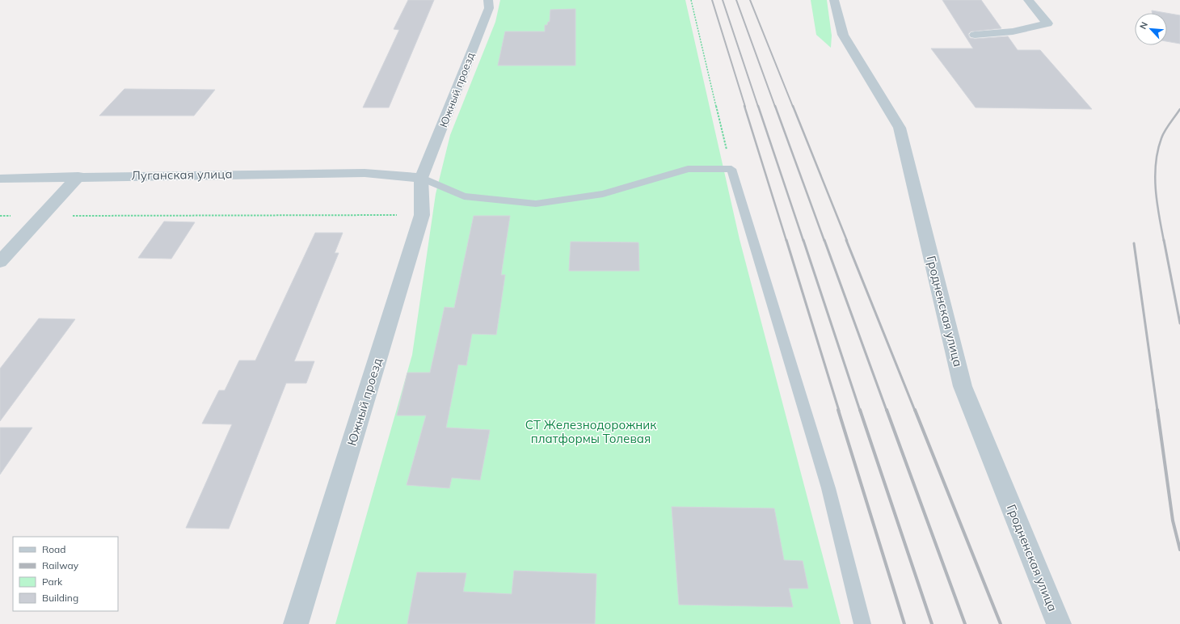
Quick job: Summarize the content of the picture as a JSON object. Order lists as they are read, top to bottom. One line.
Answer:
{"streets":{"street":["Южный проезд","Луганская улица","Гродненская улица"]},"crossings":[["Южный проезд","Луганская улица"]],"parks":["СТ Железнодорожник платформы Толевая"],"legend":["Road","Railway","Park","Building"],"north":"top left"}
